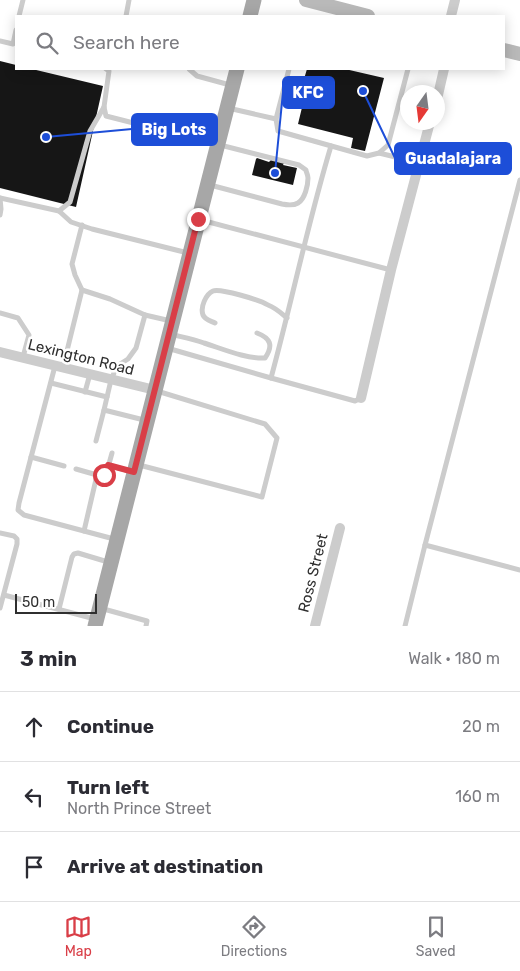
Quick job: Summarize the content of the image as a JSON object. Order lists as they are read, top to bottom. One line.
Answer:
{"streets":{"street":["Lexington Road","Ross Street"]},"places":["Guadalajara","Big Lots","KFC"],"scale_bar":"50 m","north":"bottom","page":{"search":"Search here","scale":"50 m","heading":["3 min","Walk · 180 m"],"list":[["Continue","20 m"],["Turn left","North Prince Street","160 m"],"Arrive at destination"],"nav":["Map","Directions","Saved"]}}
